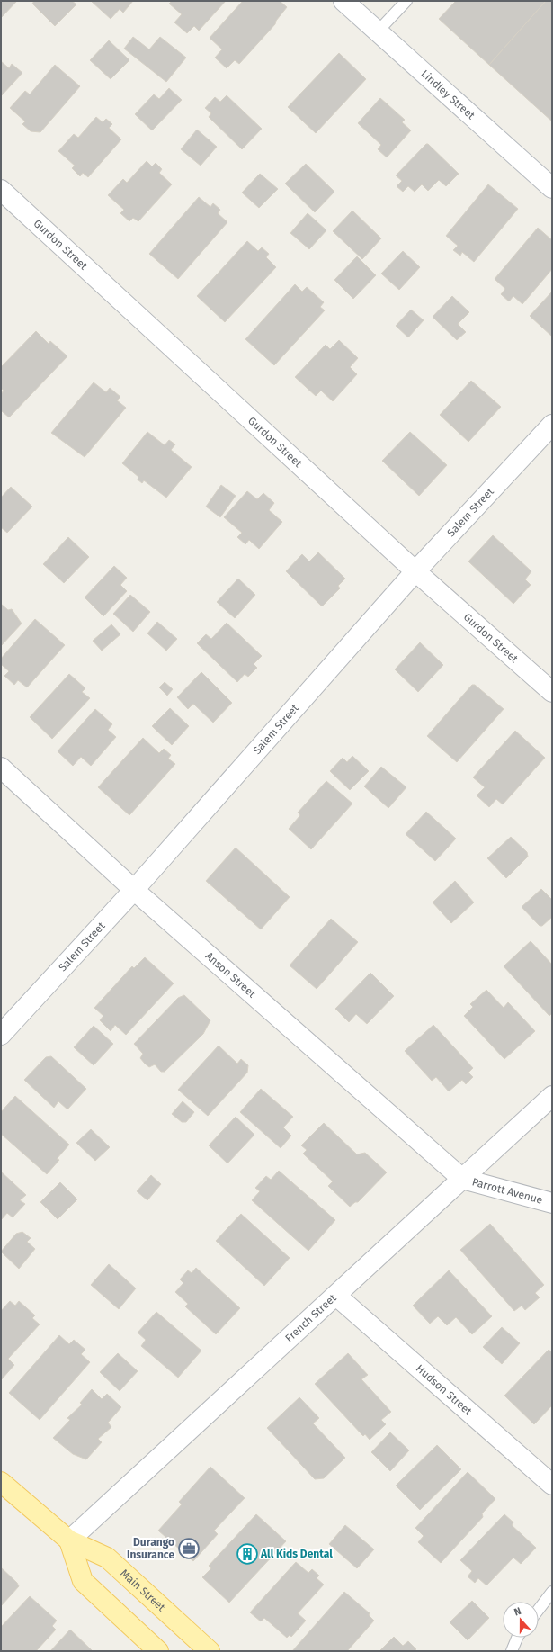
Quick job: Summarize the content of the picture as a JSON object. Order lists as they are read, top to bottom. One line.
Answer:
{"streets":{"main road":["Main Street"],"street":["Lindley Street","Gurdon Street","Salem Street","Anson Street","Parrott Avenue","French Street","Hudson Street"]},"crossings":[["Gurdon Street","Salem Street"],["Salem Street","Anson Street"],["Anson Street","Parrott Avenue"],["Anson Street","French Street"],["Parrott Avenue","French Street"],["French Street","Hudson Street"],["French Street","Main Street"]],"places":{"office":["Durango Insurance"],"building":["All Kids Dental"]},"north":"top"}
